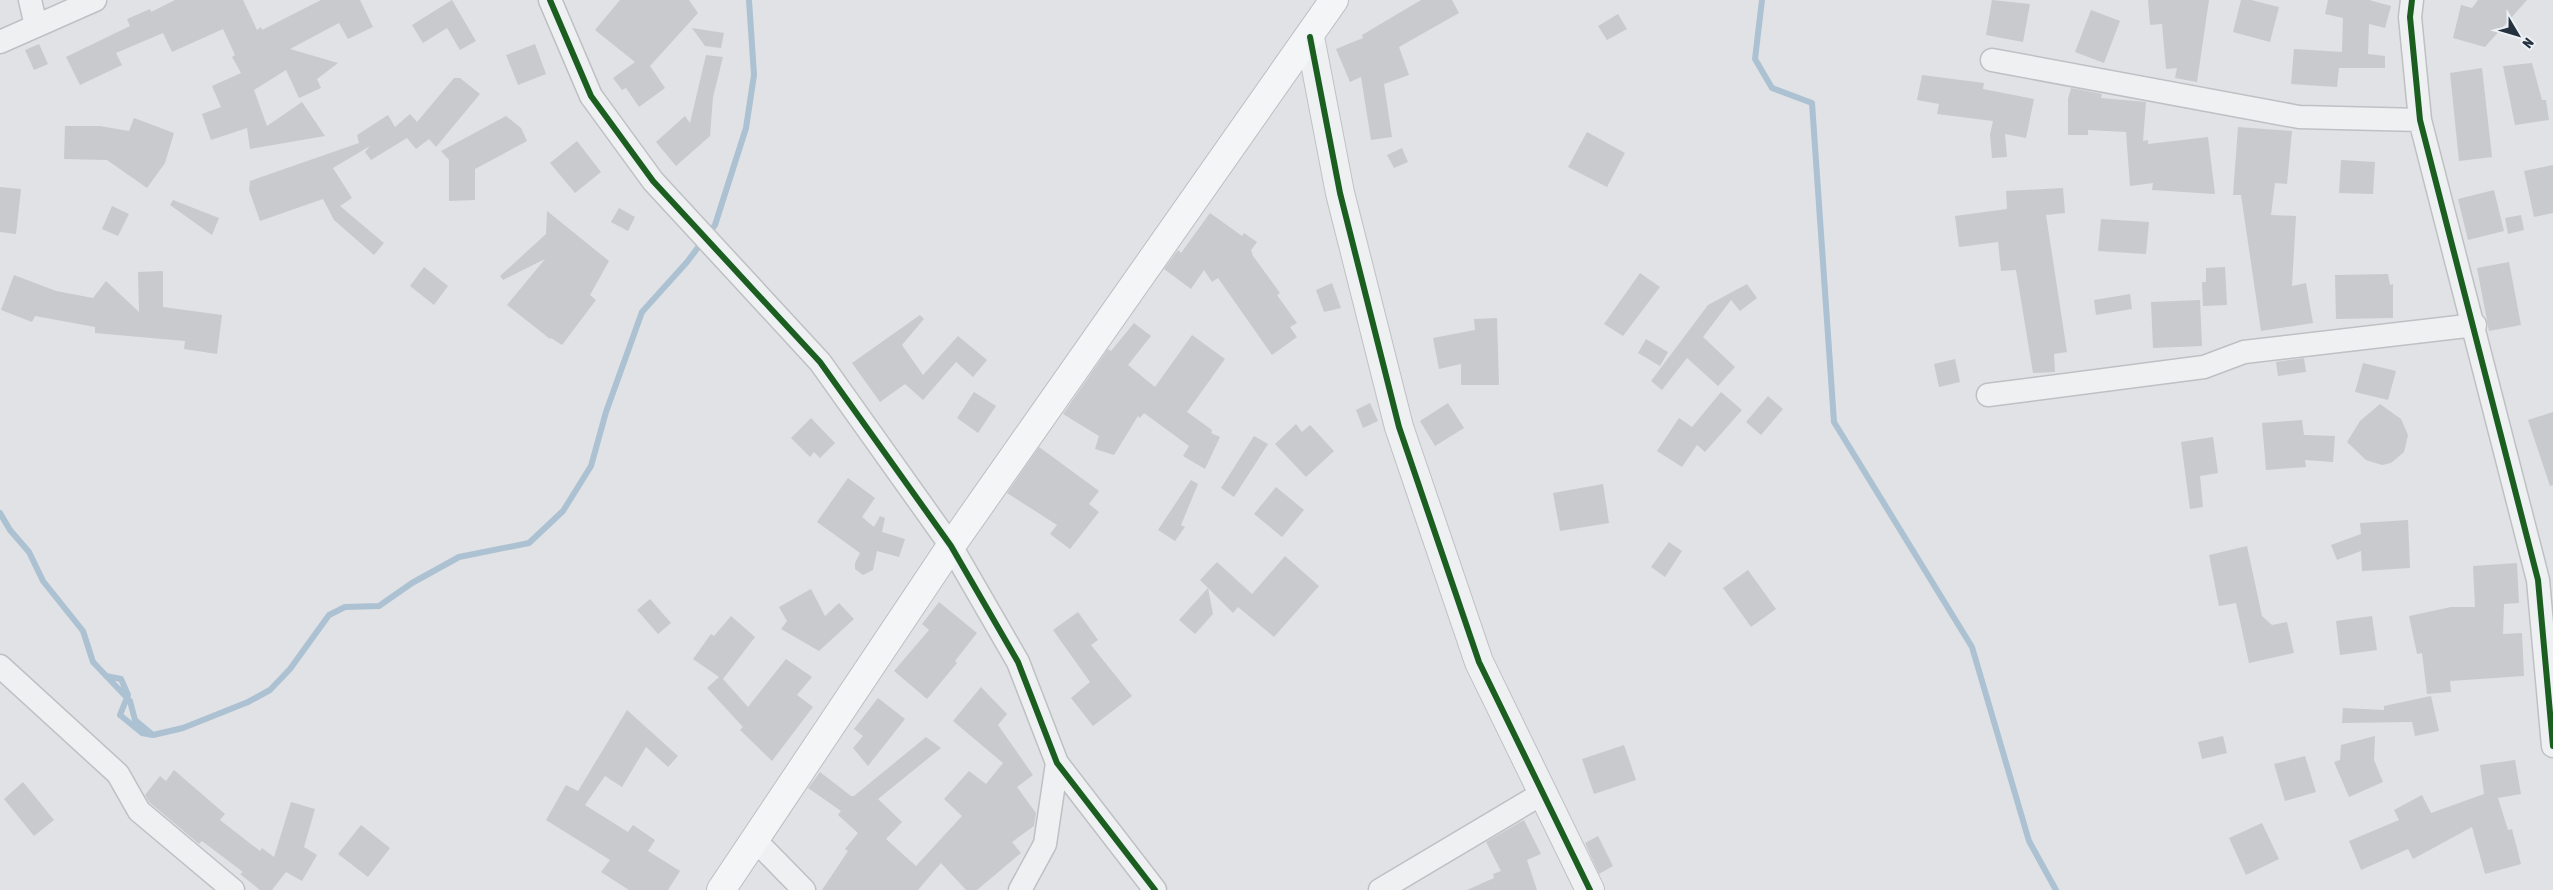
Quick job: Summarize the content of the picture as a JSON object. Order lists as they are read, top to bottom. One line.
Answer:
{"north":"bottom right"}
